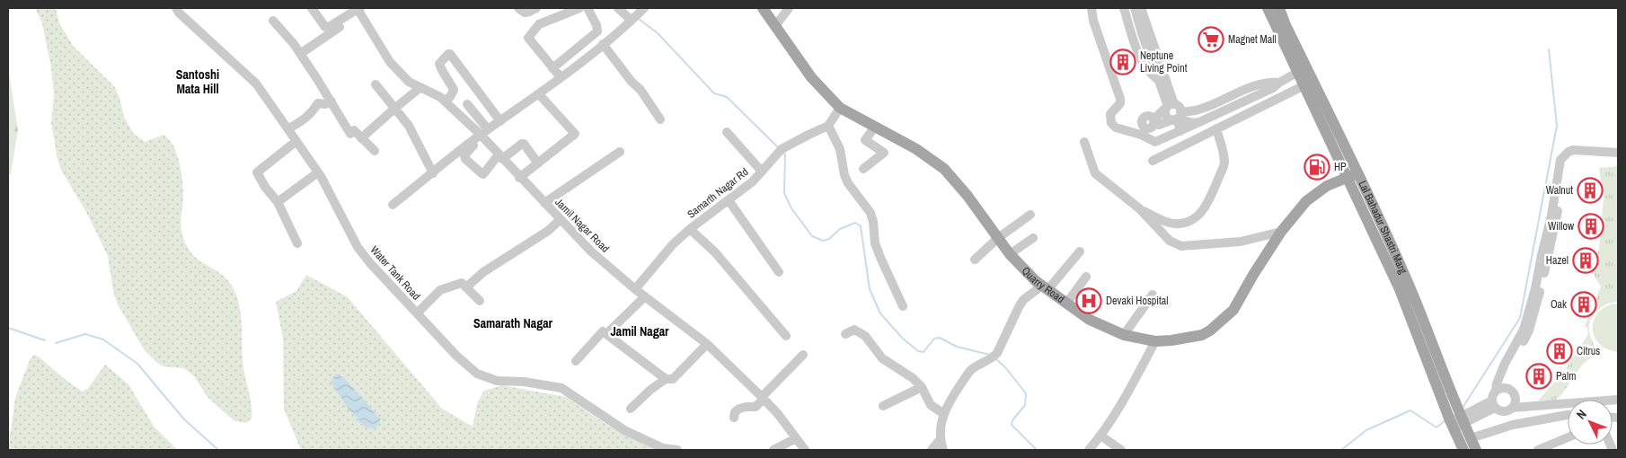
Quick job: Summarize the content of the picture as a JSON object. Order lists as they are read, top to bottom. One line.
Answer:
{"streets":{"main road":["Lal Bahadur Shastri Marg","Quarry Road"],"street":["Samarth Nagar Rd","Jamil Nagar Road","Water Tank Road"]},"crossings":[["Samarth Nagar Rd","Jamil Nagar Road"],["Lal Bahadur Shastri Marg","Quarry Road"]],"districts":["Santoshi Mata Hill","Samarath Nagar","Jamil Nagar"],"places":{"supermarket":["Magnet Mall"],"building":["Neptune Living Point","Walnut","Willow","Hazel","Oak","Citrus","Palm"],"fuel station":["HP"],"hospital":["Devaki Hospital"]},"north":"top left"}
